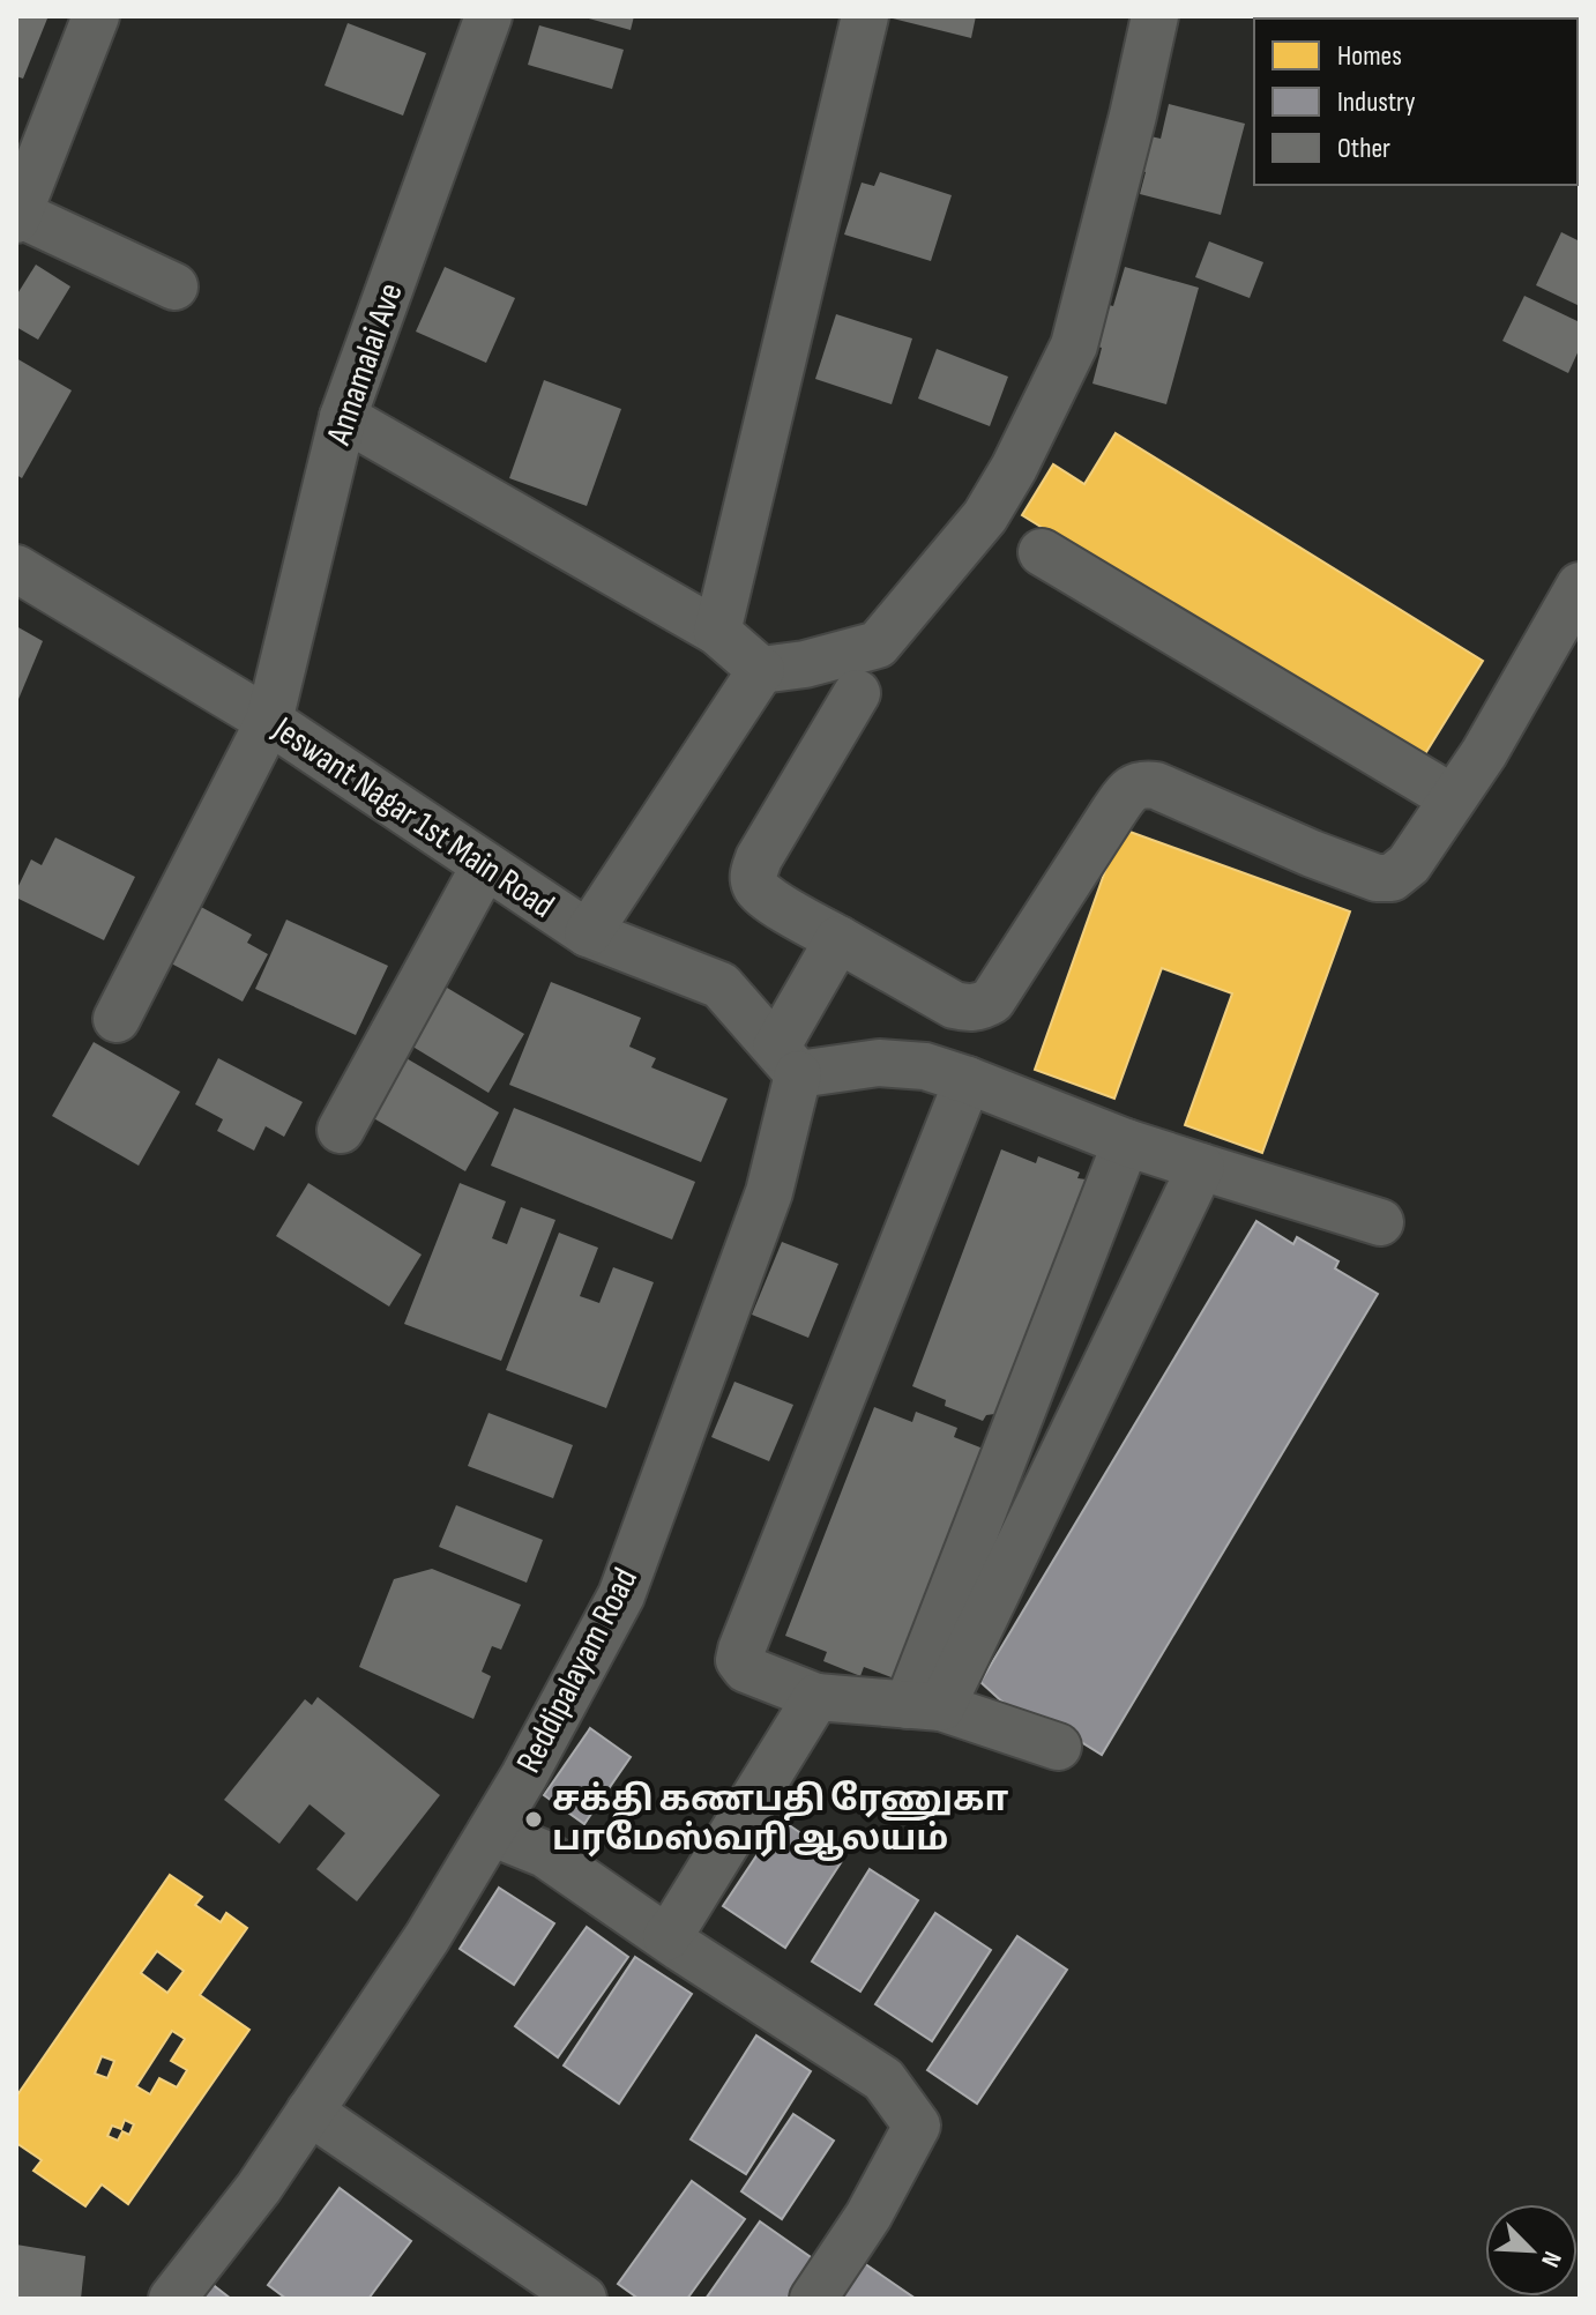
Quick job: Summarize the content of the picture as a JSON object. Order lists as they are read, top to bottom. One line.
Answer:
{"streets":{"street":["Annamalai Ave","Jeswant Nagar 1st Main Road","Reddipalayam Road"]},"crossings":[["Annamalai Ave","Jeswant Nagar 1st Main Road"],["Jeswant Nagar 1st Main Road","Reddipalayam Road"]],"places":["சக்தி கணபதி ரேணுகா பரமேஸ்வரி ஆலயம்"],"legend":["Homes","Industry","Other"],"north":"bottom right"}
